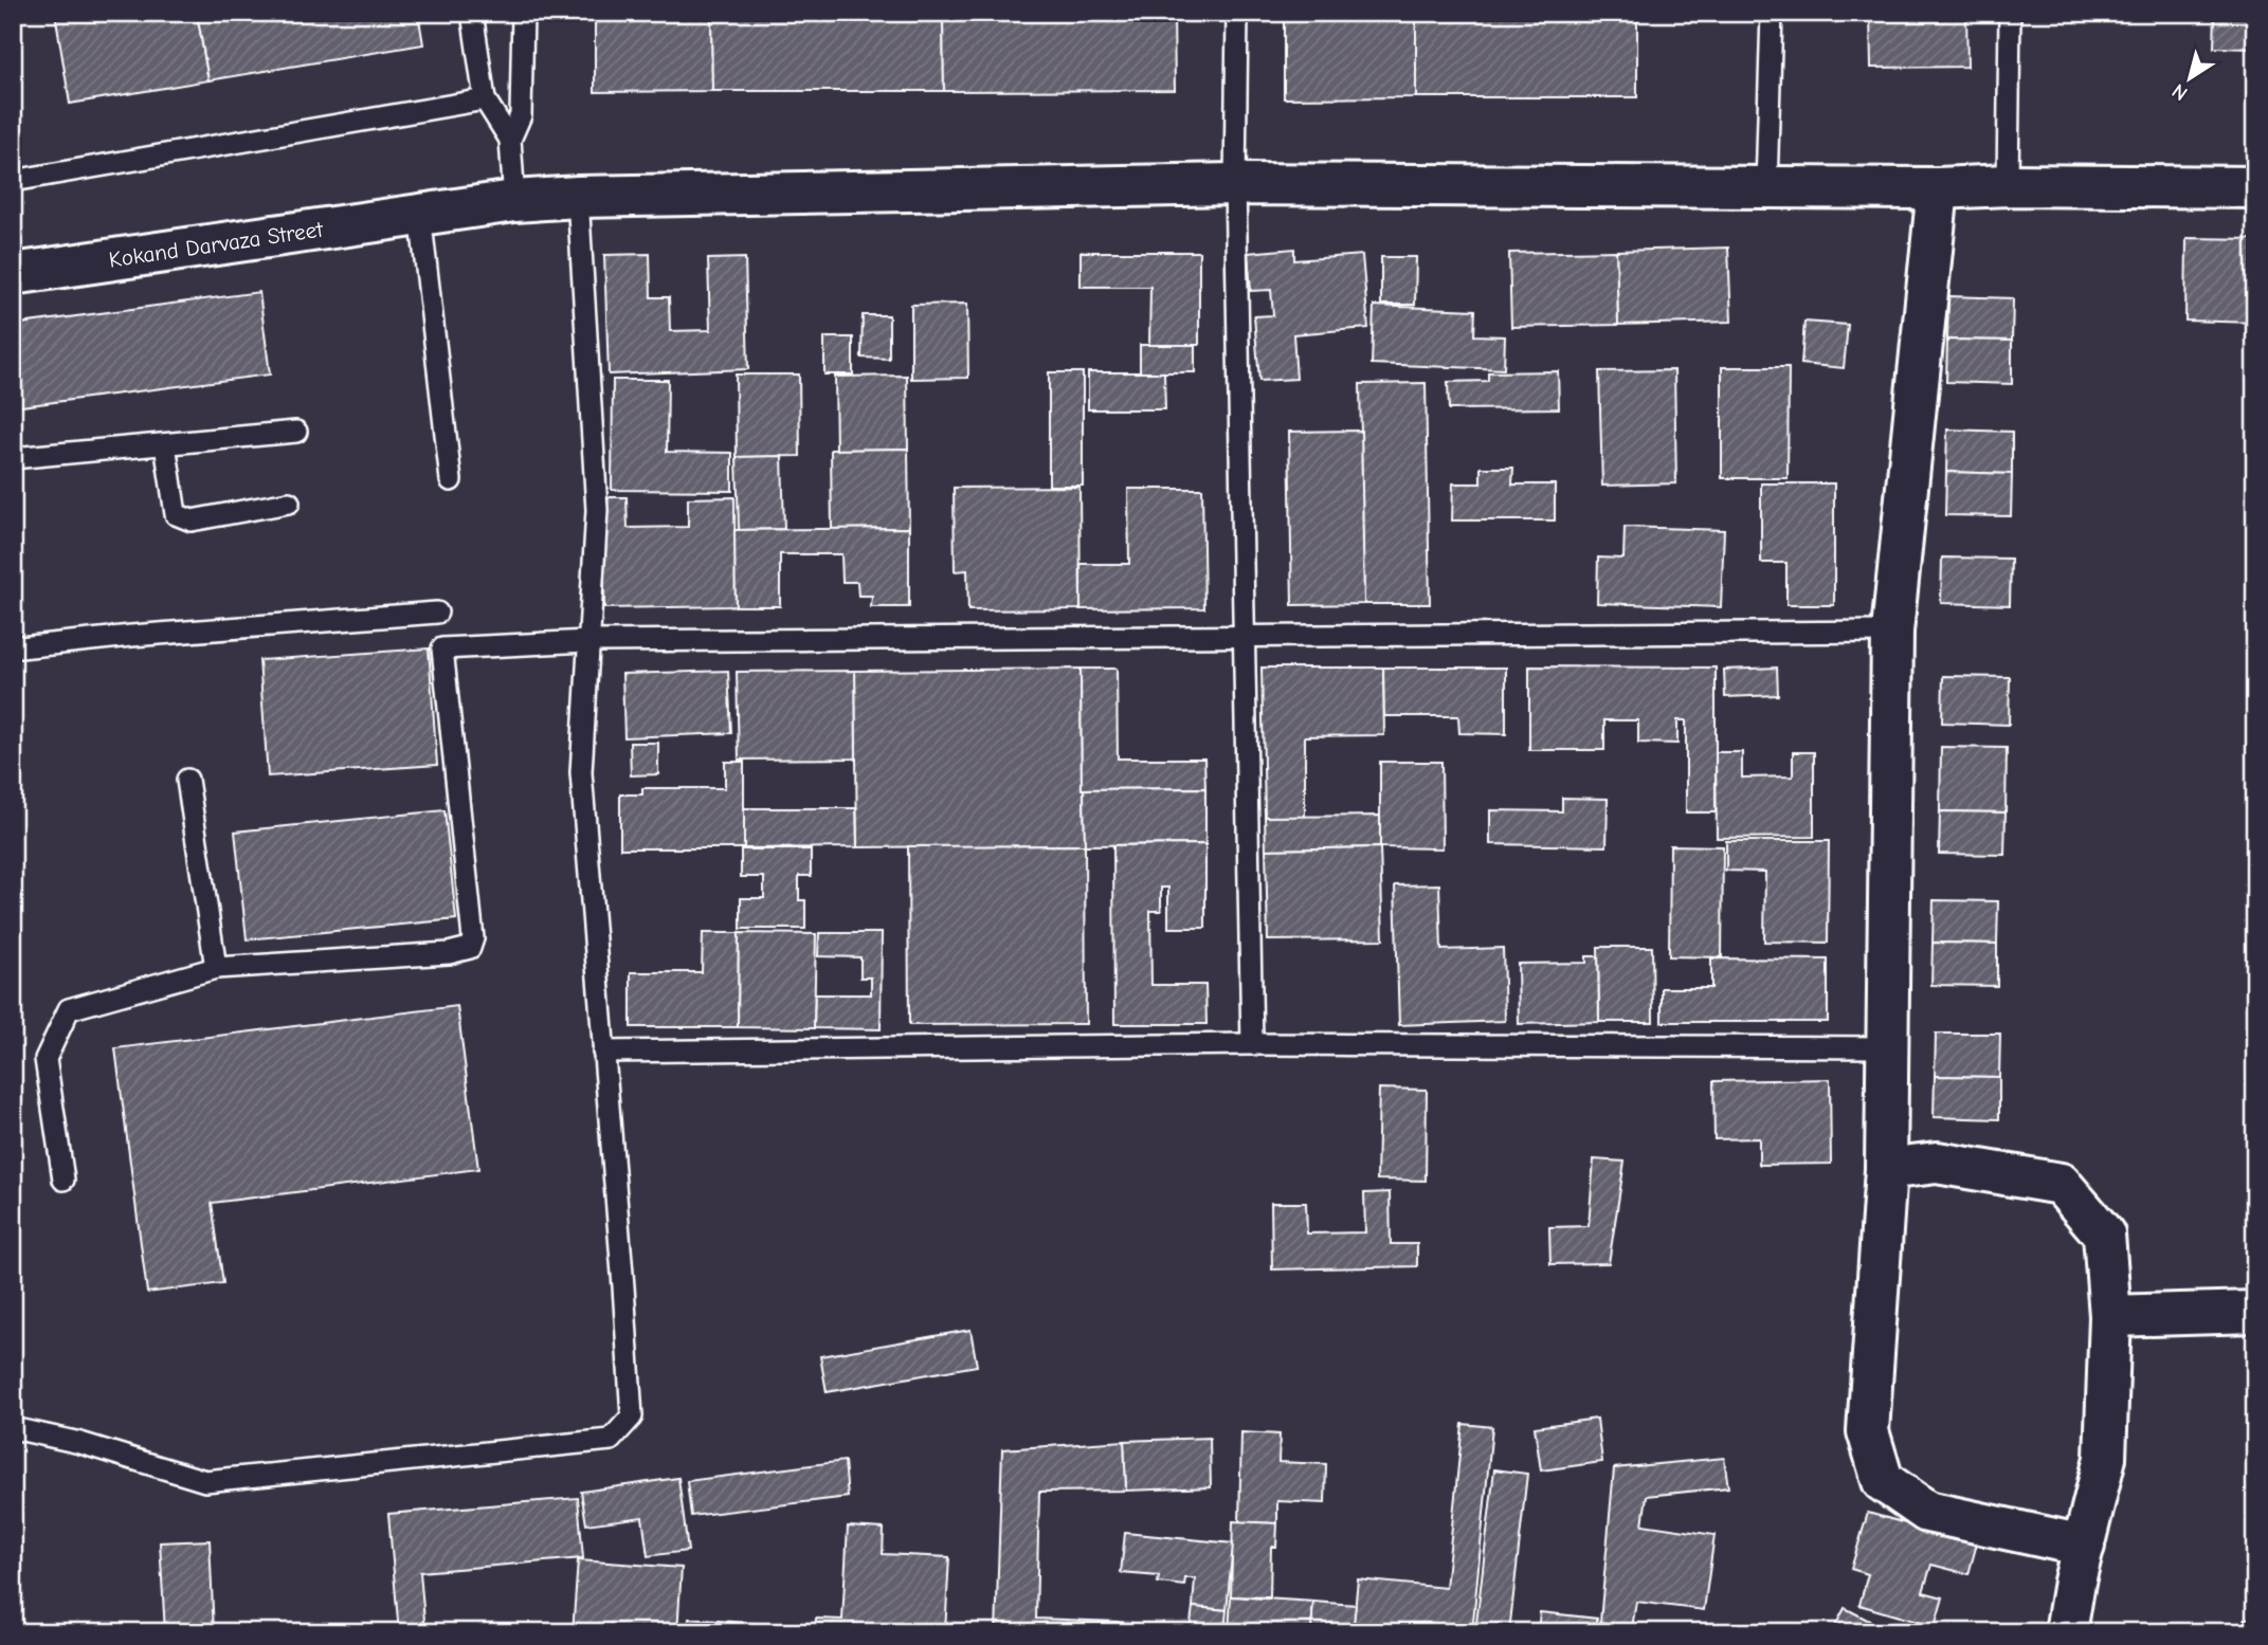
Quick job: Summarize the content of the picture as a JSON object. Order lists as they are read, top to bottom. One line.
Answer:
{"streets":{"street":["Kokand Darvaza Street"]},"north":"bottom left"}
